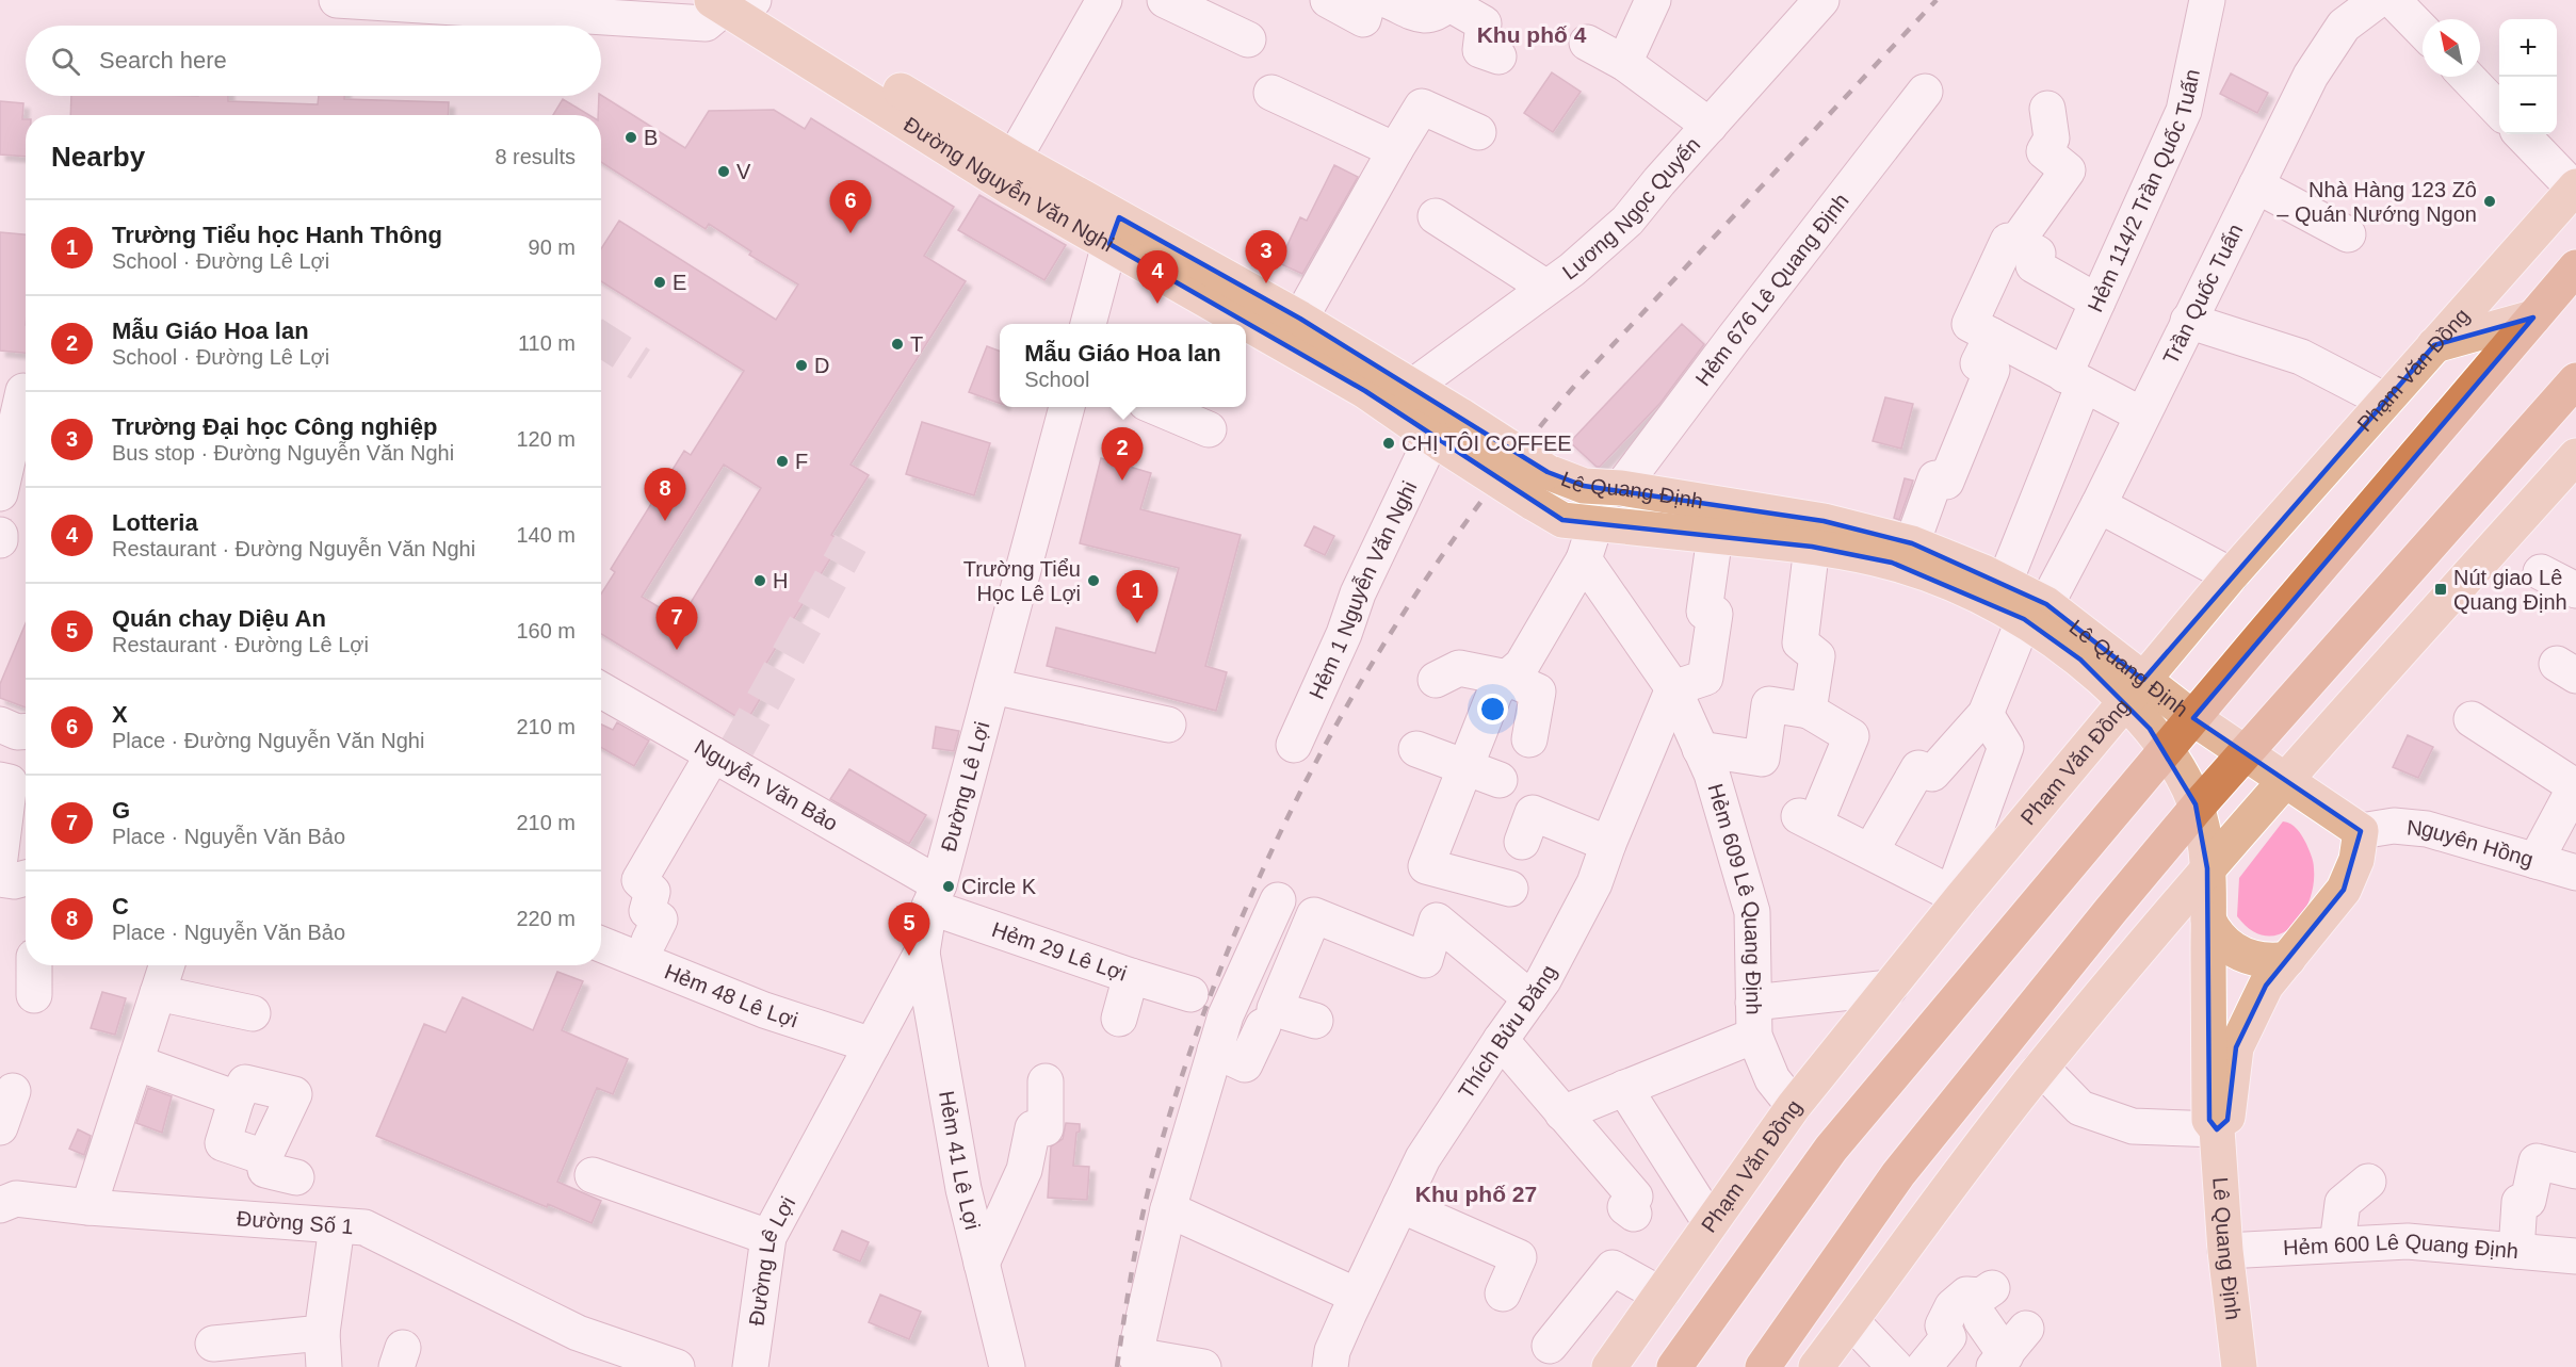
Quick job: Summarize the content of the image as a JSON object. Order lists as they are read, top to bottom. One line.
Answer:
{"streets":{"main road":["Đường Nguyễn Văn Nghi","Phạm Văn Đồng","Lê Quang Định"],"street":["Hẻm 114/2 Trần Quốc Tuấn","Lương Ngọc Quyến","Hẻm 676 Lê Quang Định","Trần Quốc Tuấn","Hẻm 1 Nguyễn Văn Nghi","Nguyễn Văn Bảo","Đường Lê Lợi","Nguyên Hồng","Hẻm 609 Lê Quang Định","Hẻm 29 Lê Lợi","Hẻm 48 Lê Lợi","Thích Bửu Đăng","Hẻm 41 Lê Lợi","Đường Số 1","Hẻm 600 Lê Quang Định"]},"crossings":[["Đường Nguyễn Văn Nghi","Lương Ngọc Quyến"],["Đường Nguyễn Văn Nghi","Hẻm 1 Nguyễn Văn Nghi"],["Hẻm 114/2 Trần Quốc Tuấn","Lê Quang Định"],["Hẻm 676 Lê Quang Định","Lê Quang Định"],["Trần Quốc Tuấn","Lê Quang Định"],["Phạm Văn Đồng","Lê Quang Định"],["Phạm Văn Đồng","Hẻm 609 Lê Quang Định"],["Lê Quang Định","Nguyên Hồng"],["Lê Quang Định","Hẻm 600 Lê Quang Định"],["Nguyễn Văn Bảo","Đường Lê Lợi"],["Nguyễn Văn Bảo","Hẻm 29 Lê Lợi"],["Đường Lê Lợi","Hẻm 29 Lê Lợi"],["Đường Lê Lợi","Hẻm 48 Lê Lợi"],["Đường Lê Lợi","Hẻm 41 Lê Lợi"],["Hẻm 609 Lê Quang Định","Thích Bửu Đăng"]],"districts":["Khu phố 4","Khu phố 27"],"places":{"other":["B","V","Nhà Hàng 123 Zô – Quán Nướng Ngon","E","T","D","CHỊ TÔI COFFEE","F","H","Trường Tiểu Học Lê Lợi","Circle K"],"transit":["Nút giao Lê Quang Định"]},"north":"top left","page":{"map_buttons":["+","−"],"search":"Search here","heading":["Nearby","8 results"],"pins":["6","3","4","2","8","1","7","5"],"list":[{"mark":"1","name":"Trường Tiểu học Hanh Thông","note":"School · Đường Lê Lợi","value":"90 m"},{"mark":"2","name":"Mẫu Giáo Hoa lan","note":"School · Đường Lê Lợi","value":"110 m"},{"mark":"3","name":"Trường Đại học Công nghiệp","note":"Bus stop · Đường Nguyễn Văn Nghi","value":"120 m"},{"mark":"4","name":"Lotteria","note":"Restaurant · Đường Nguyễn Văn Nghi","value":"140 m"},{"mark":"5","name":"Quán chay Diệu An","note":"Restaurant · Đường Lê Lợi","value":"160 m"},{"mark":"6","name":"X","note":"Place · Đường Nguyễn Văn Nghi","value":"210 m"},{"mark":"7","name":"G","note":"Place · Nguyễn Văn Bảo","value":"210 m"},{"mark":"8","name":"C","note":"Place · Nguyễn Văn Bảo","value":"220 m"}],"popup":["Mẫu Giáo Hoa lan","School"]}}
